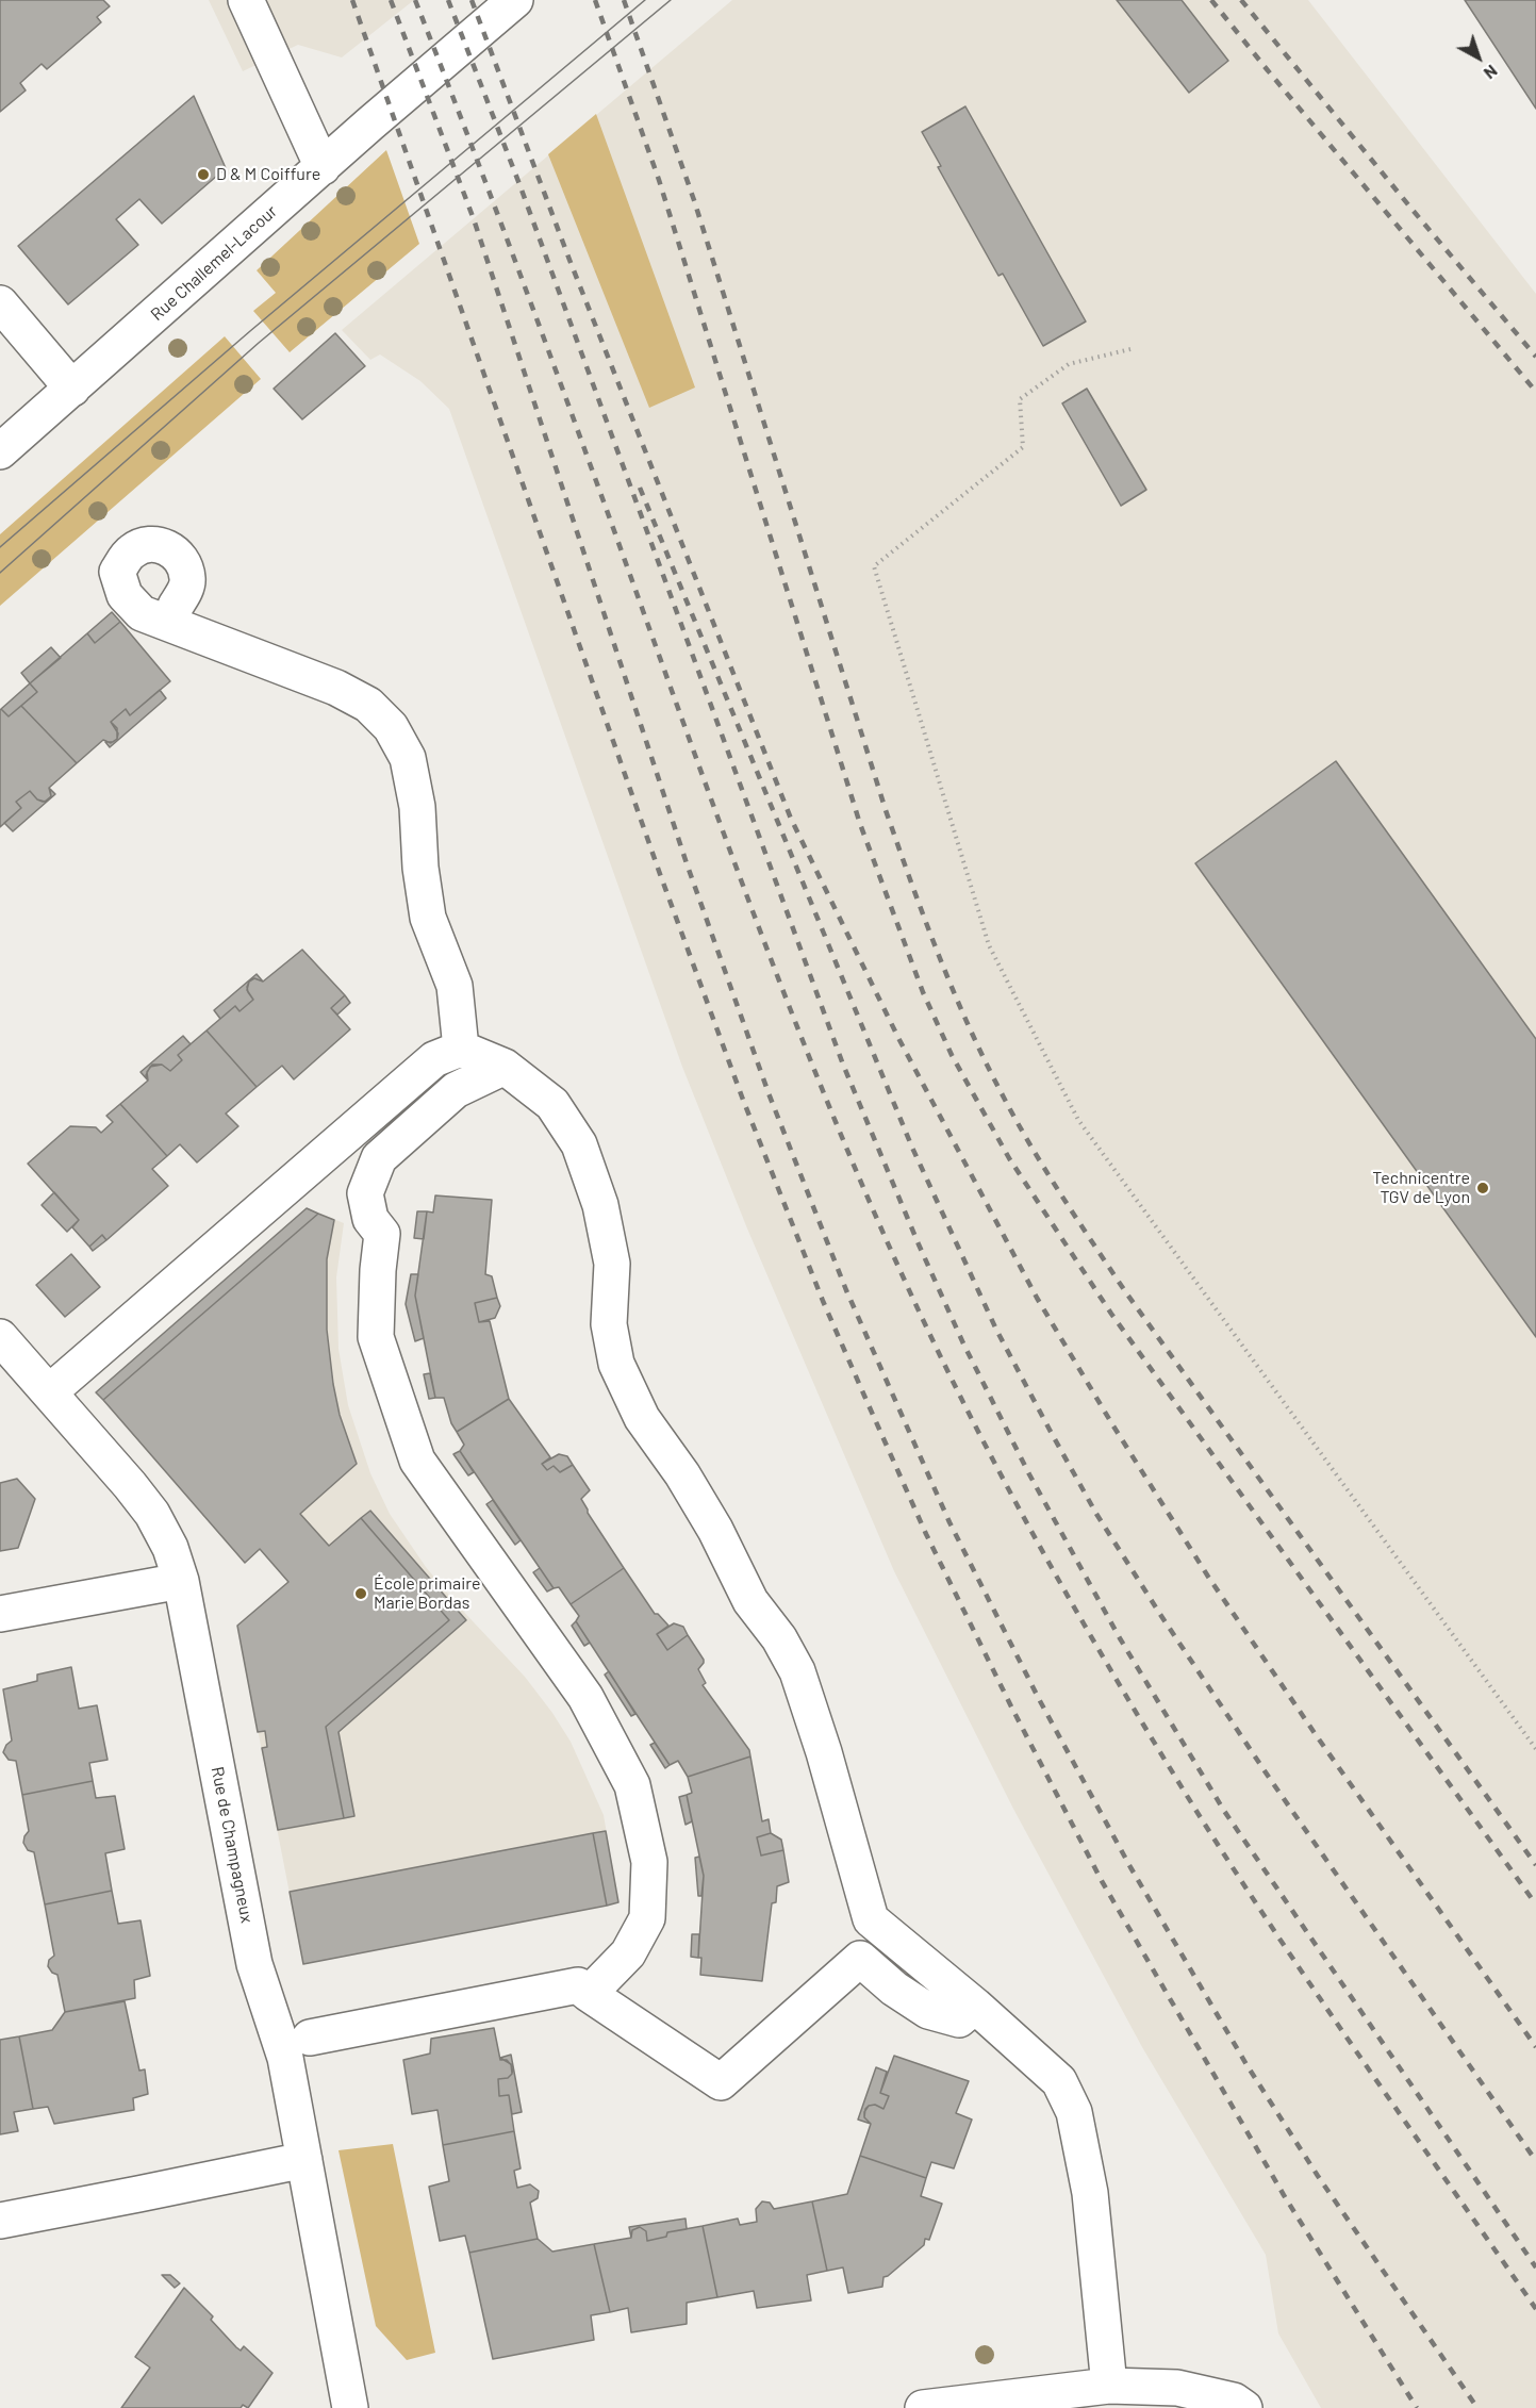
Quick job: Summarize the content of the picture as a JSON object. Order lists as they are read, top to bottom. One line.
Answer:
{"streets":{"street":["Rue Challemel-Lacour","Rue de Champagneux"]},"places":["D & M Coiffure","Technicentre TGV de Lyon","École primaire Marie Bordas"],"north":"bottom right"}
